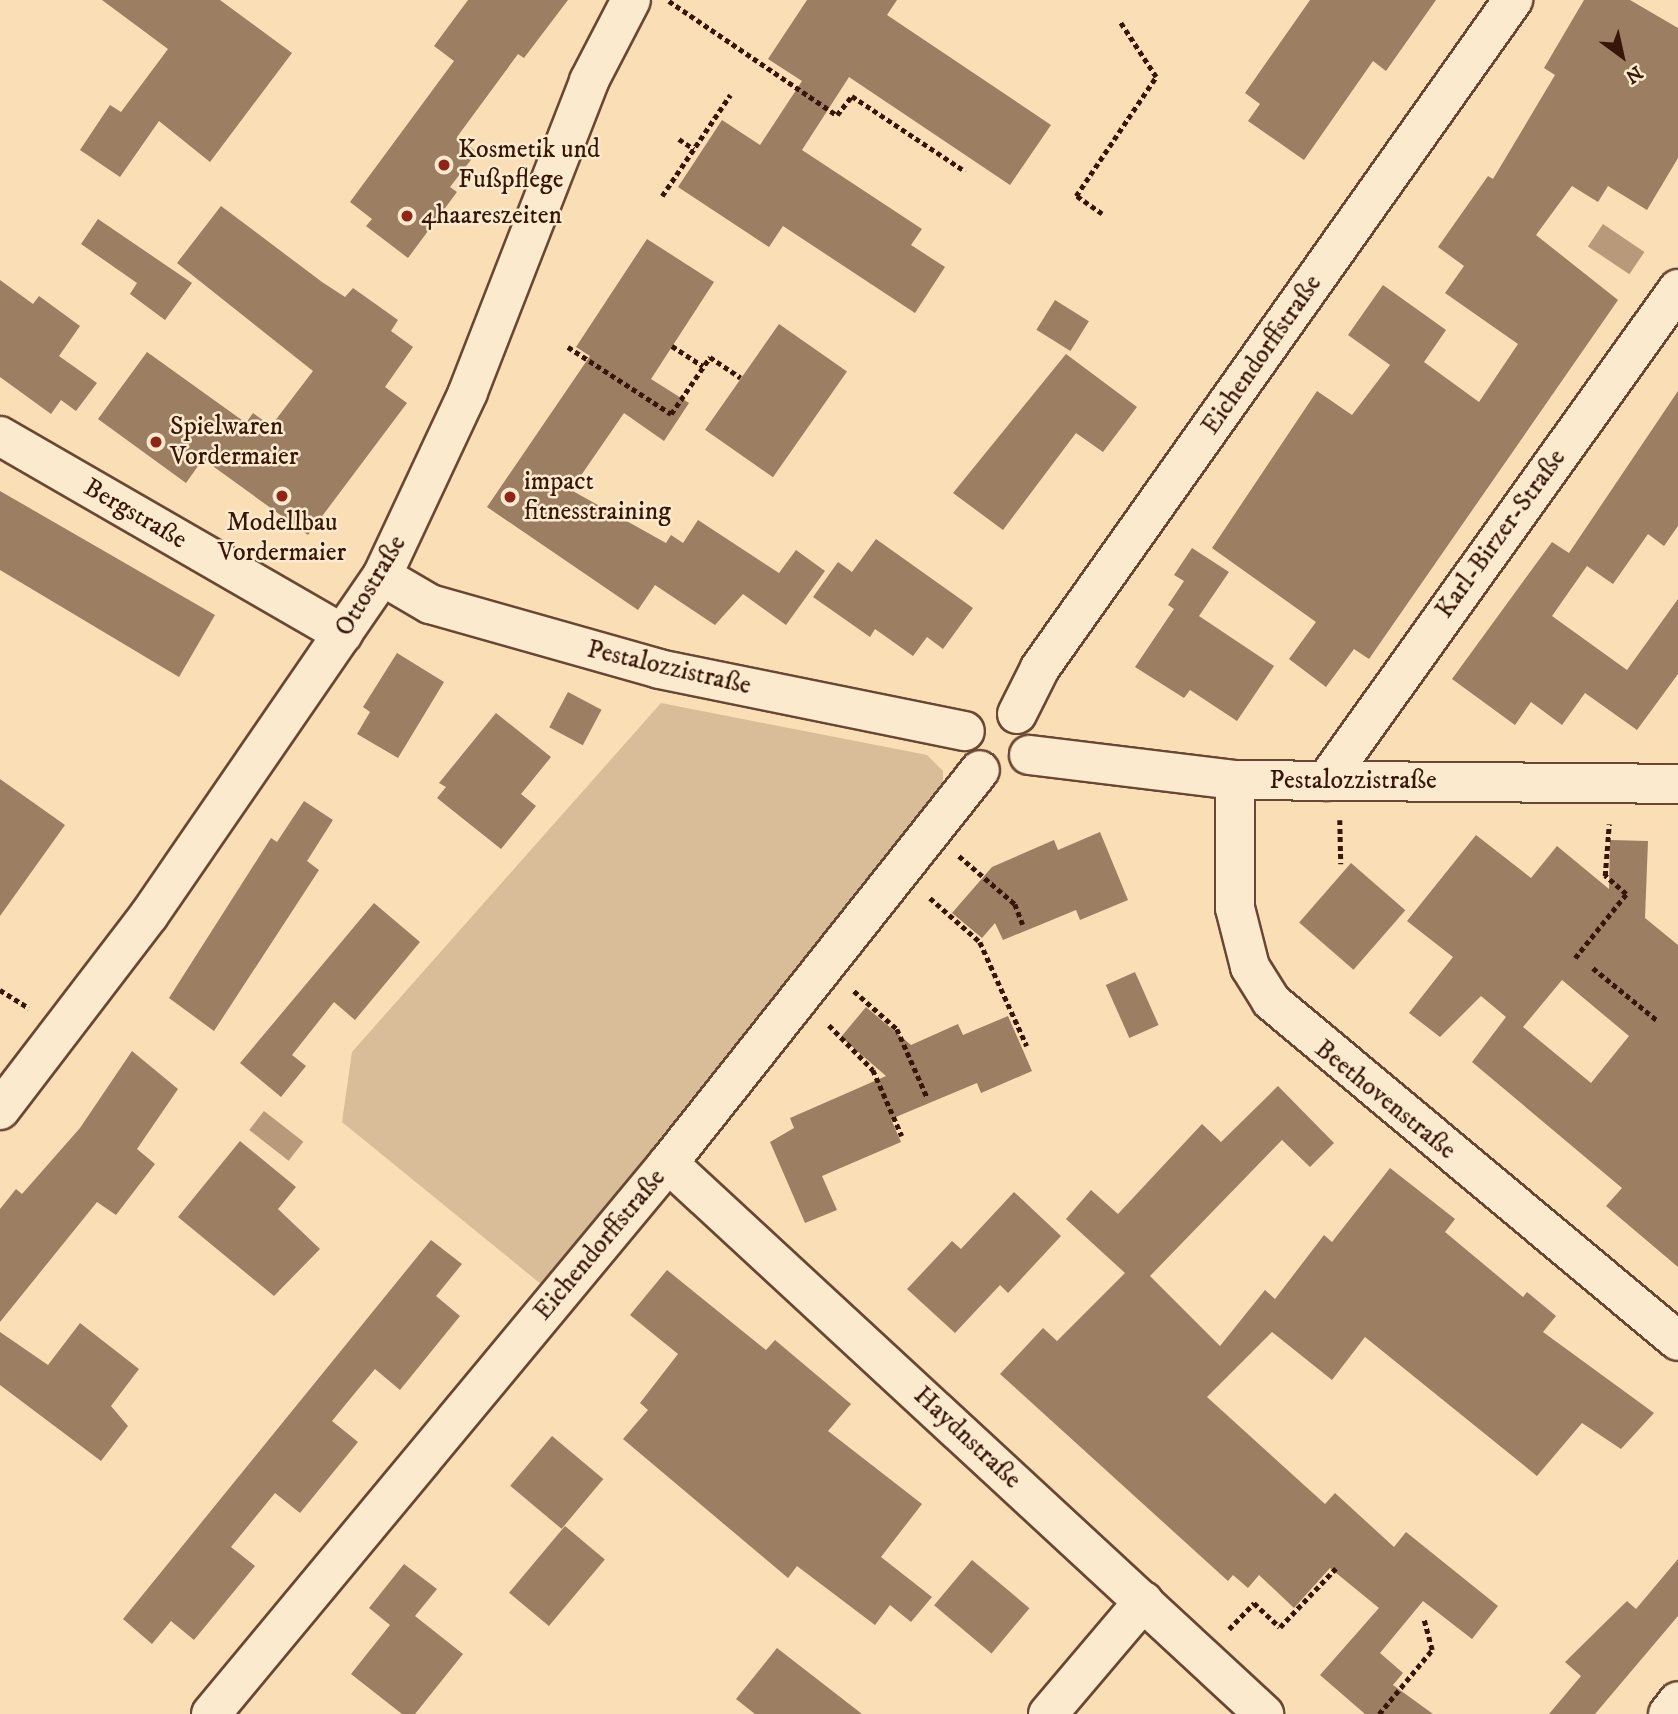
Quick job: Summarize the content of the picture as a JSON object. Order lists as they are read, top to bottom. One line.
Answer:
{"streets":{"street":["Eichendorffstraße","Bergstraße","Karl-Birzer-Straße","Ottostraße","Pestalozzistraße","Beethovenstraße","Haydnstraße"]},"crossings":[["Eichendorffstraße","Pestalozzistraße"],["Eichendorffstraße","Haydnstraße"],["Bergstraße","Ottostraße"],["Karl-Birzer-Straße","Pestalozzistraße"],["Ottostraße","Pestalozzistraße"],["Pestalozzistraße","Beethovenstraße"]],"places":["Kosmetik und Fußpflege","4haareszeiten","Spielwaren Vordermaier","Modellbau Vordermaier","impact fitnesstraining"],"north":"bottom right"}
